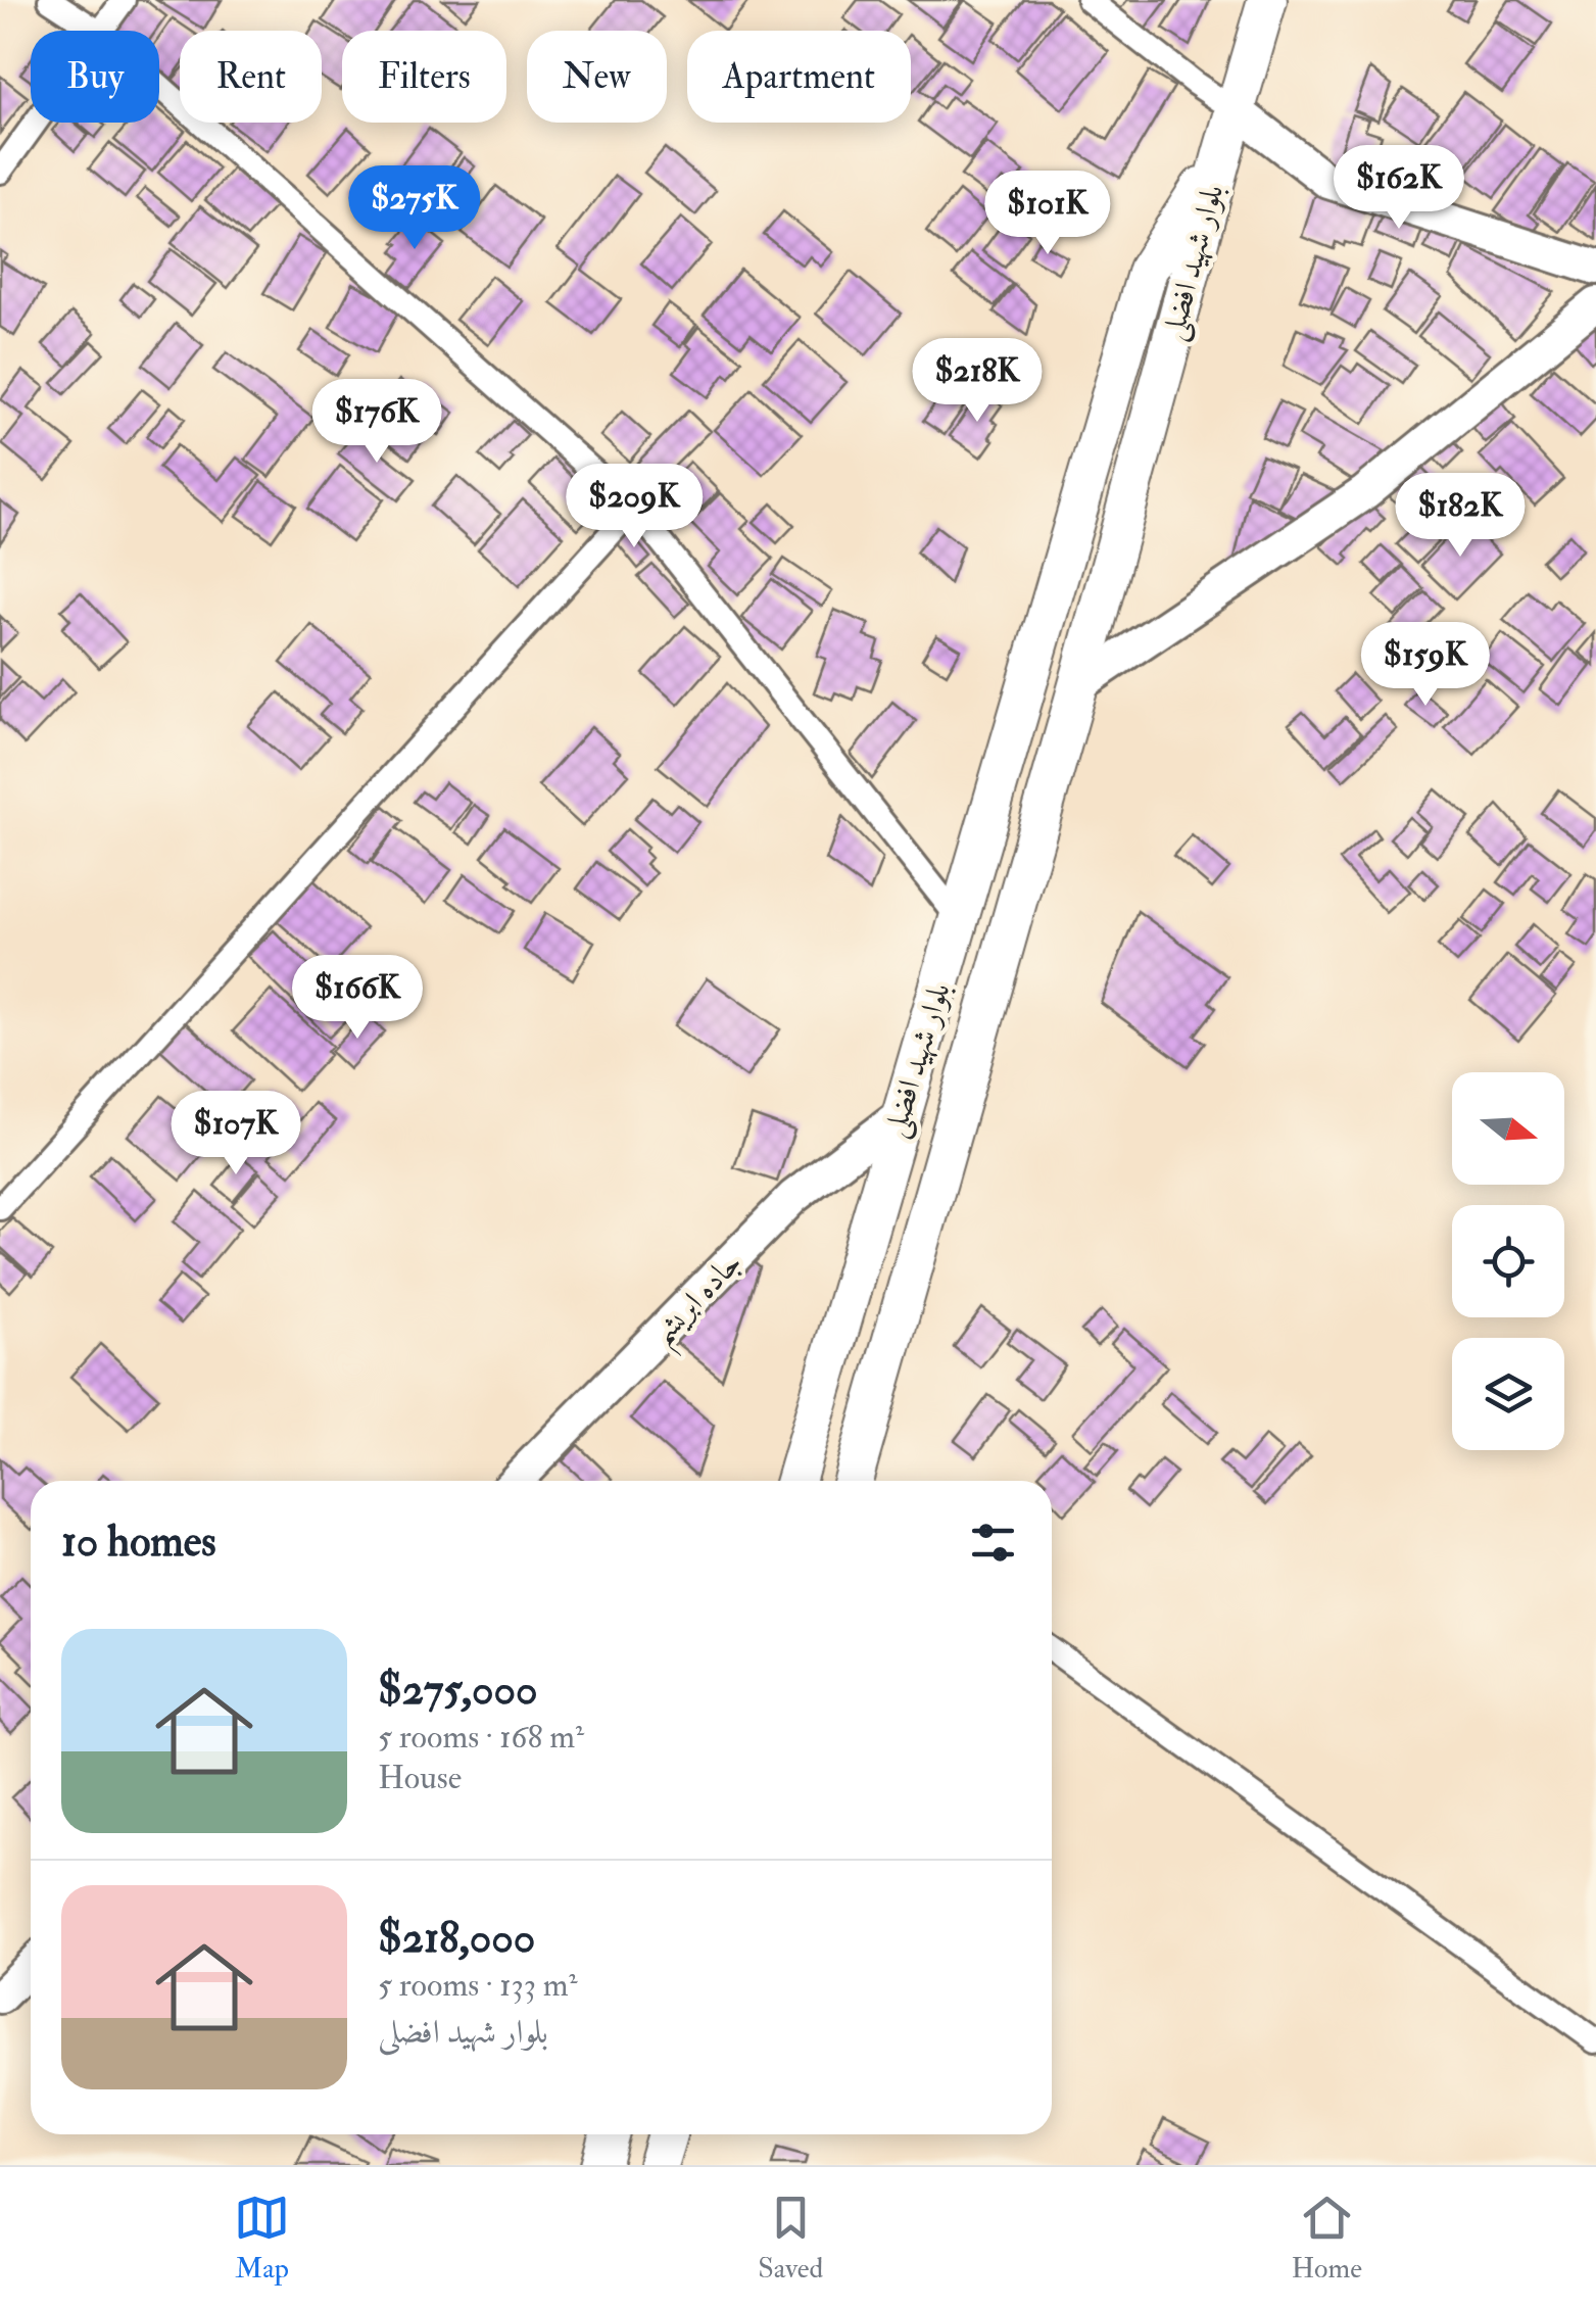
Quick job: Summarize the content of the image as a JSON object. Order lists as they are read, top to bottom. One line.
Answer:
{"streets":{"main road":["بلوار شهید افضلی","جاده ابریشم"]},"crossings":[["بلوار شهید افضلی","جاده ابریشم"]],"north":"right","page":{"chip":["Buy","Rent","Filters","New","Apartment"],"price":["$162K","$275K","$101K","$218K","$176K","$209K","$182K","$159K","$166K","$107K"],"heading":"10 homes","list":[{"name":"$275,000","note":"5 rooms · 168 m² · House"},{"name":"$218,000","note":"5 rooms · 133 m² · بلوار شهید افضلی"}],"tabs":["Map","Saved","Home"]}}
